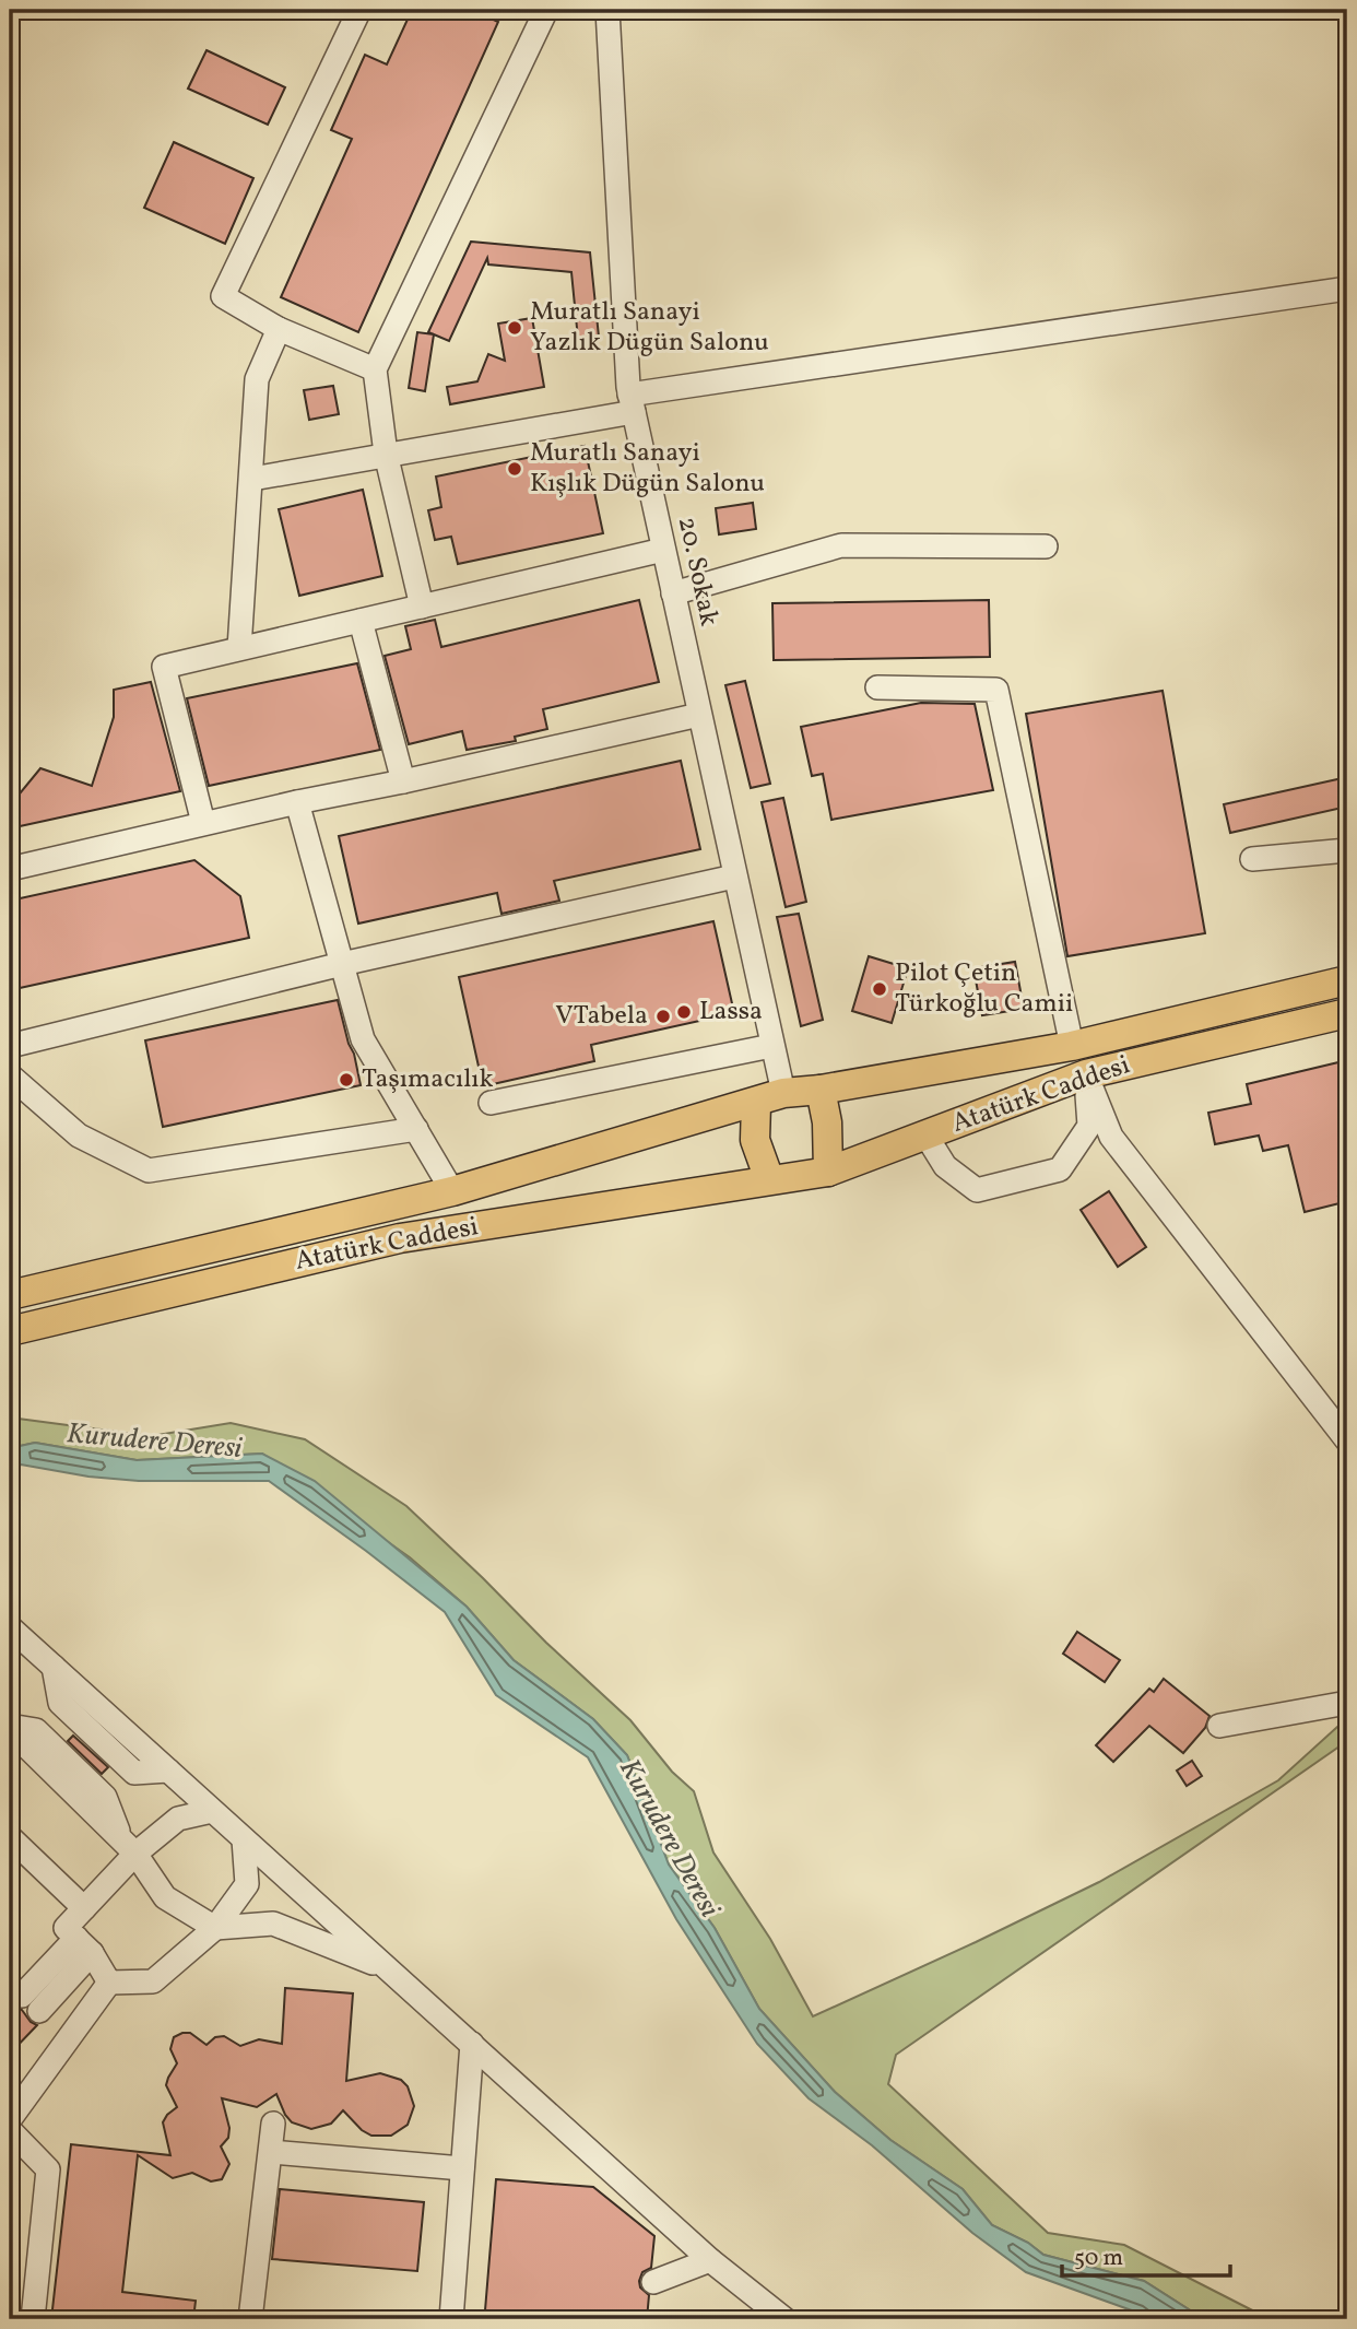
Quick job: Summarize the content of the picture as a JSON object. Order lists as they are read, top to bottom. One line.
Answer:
{"streets":{"main road":["Atatürk Caddesi"],"street":["20. Sokak"]},"crossings":[["20. Sokak","Atatürk Caddesi"]],"water":["Kurudere Deresi"],"places":["Muratlı Sanayi Yazlık Dügün Salonu","Muratlı Sanayi Kışlık Dügün Salonu","Pilot Çetin Türkoğlu Camii","Lassa","VTabela","Taşımacılık"],"scale_bar":"50 m"}
